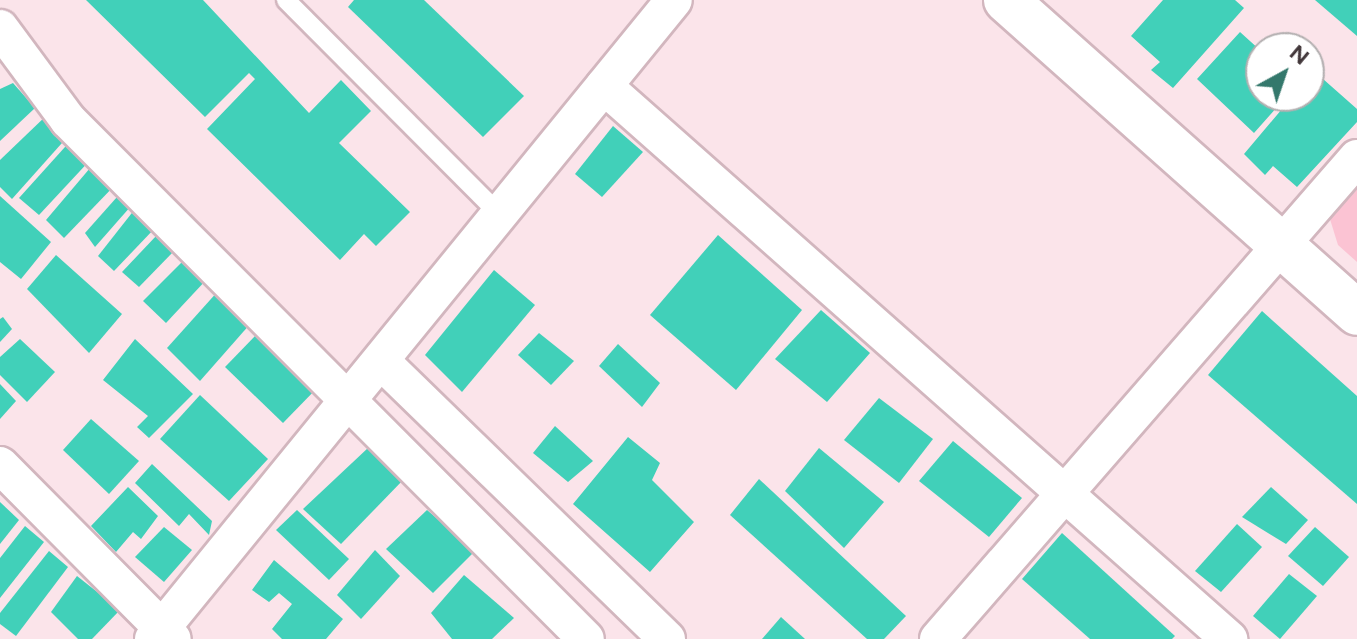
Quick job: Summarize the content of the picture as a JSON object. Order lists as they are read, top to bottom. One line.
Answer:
{"north":"top right"}
